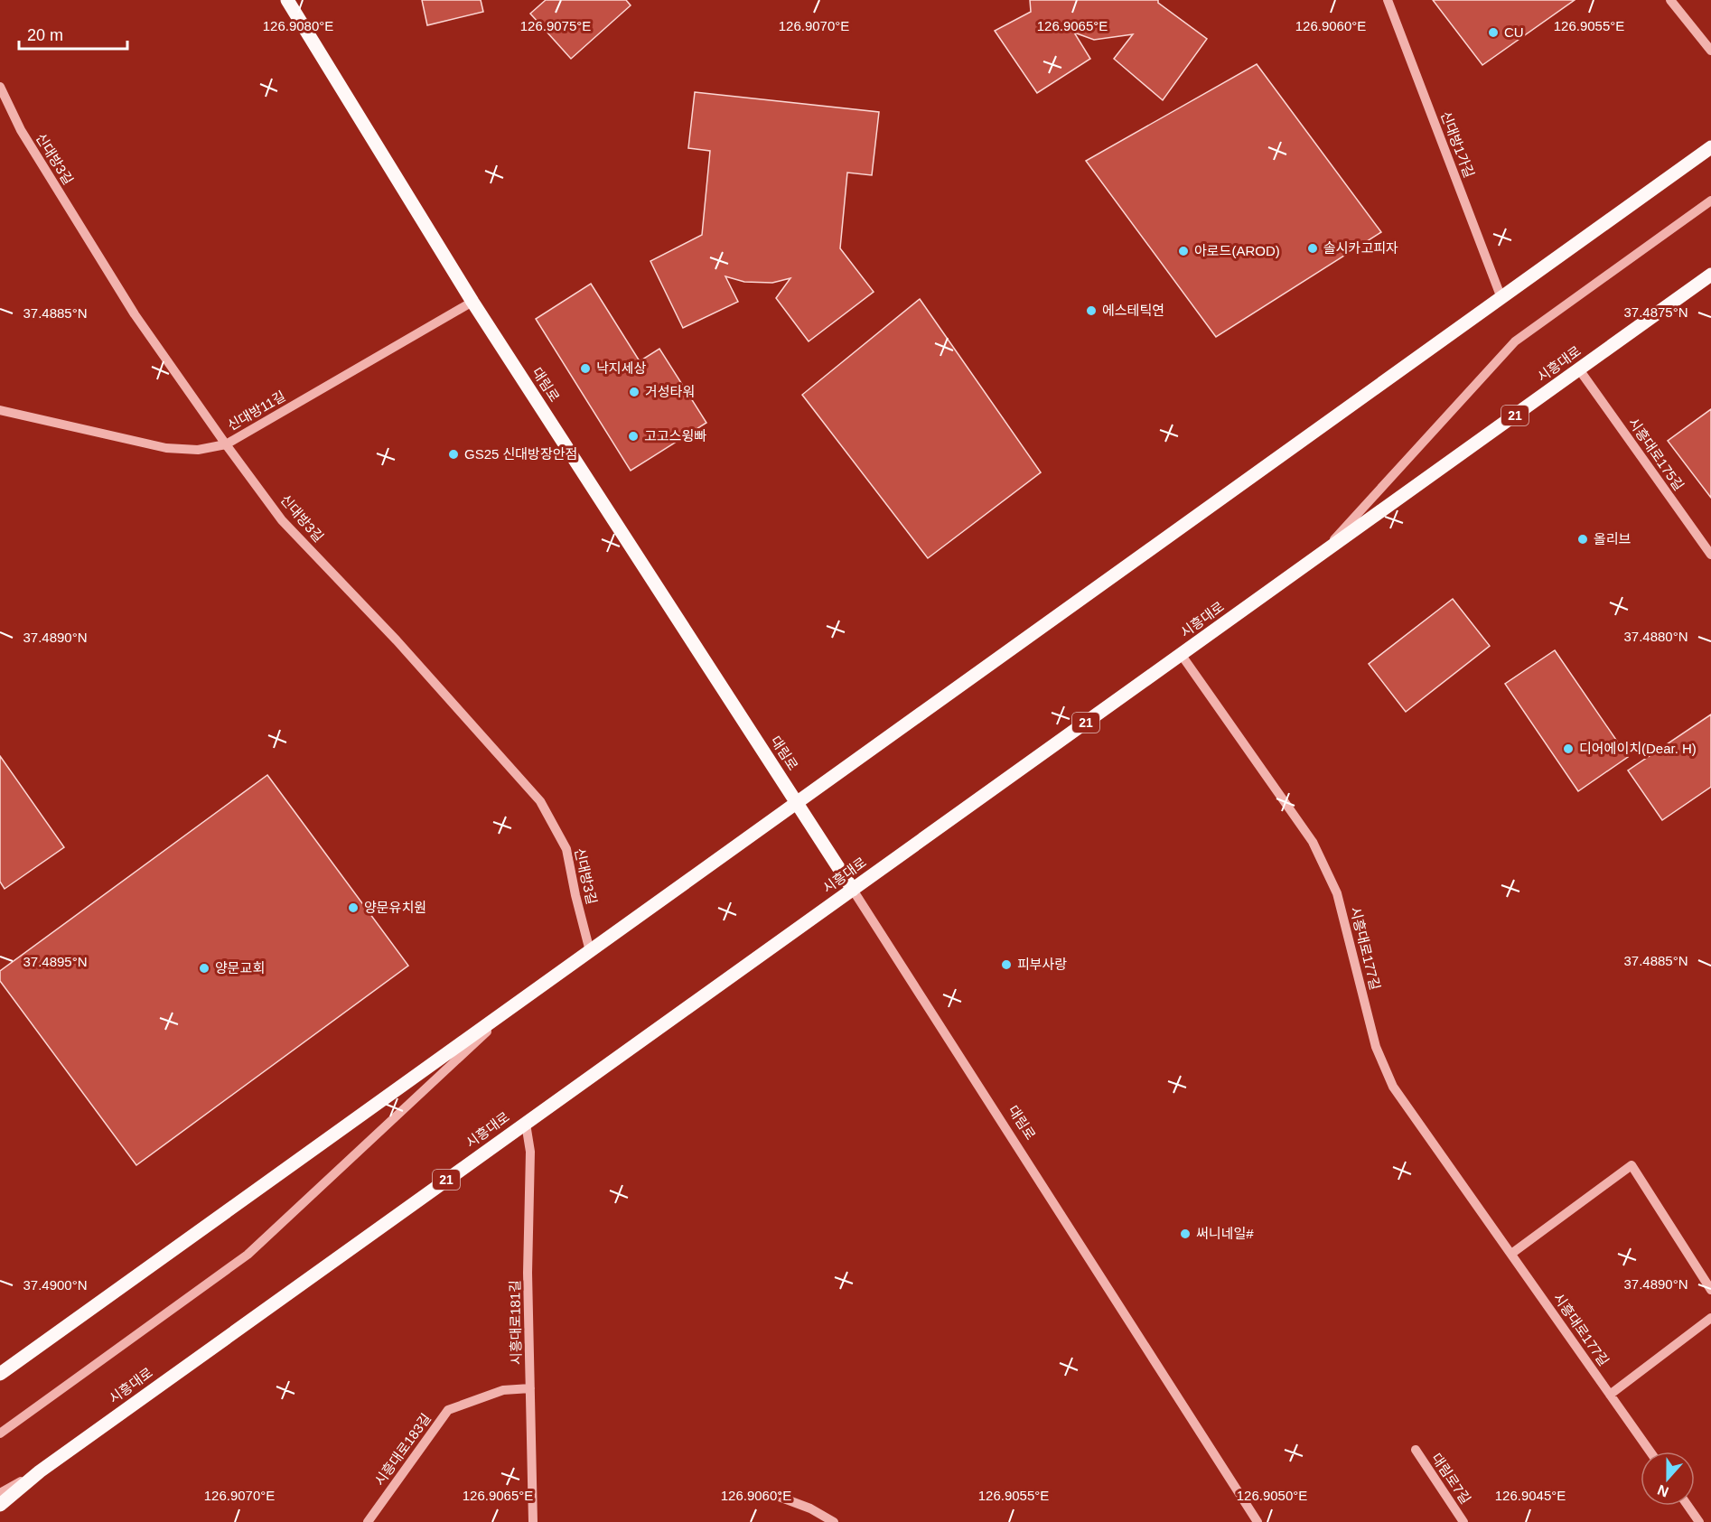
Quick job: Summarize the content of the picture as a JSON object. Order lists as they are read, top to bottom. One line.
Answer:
{"streets":{"main road":["시흥대로","대림로","21"],"street":["신대방1가길","신대방3길","신대방11길","시흥대로175길","시흥대로177길","시흥대로181길","시흥대로183길","대림로7길"]},"crossings":[["신대방3길","신대방11길"],["시흥대로","대림로"],["시흥대로","시흥대로175길"],["시흥대로","시흥대로177길"],["시흥대로","시흥대로181길"],["대림로","신대방11길"],["시흥대로181길","시흥대로183길"]],"places":["CU","솔시카고피자","아로드(AROD)","에스테틱연","낙지세상","거성타워","고고스윙빠","GS25 신대방장안점","올리브","디어에이치(Dear. H)","양문유치원","피부사랑","양문교회","써니네일#"],"scale_bar":"20 m","north":"bottom","coordinates":["126.9080°E","126.9075°E","126.9070°E","126.9065°E","126.9060°E","126.9055°E","37.4875°N","37.4885°N","37.4880°N","37.4890°N","37.4895°N","37.4900°N","126.9050°E","126.9045°E"]}
